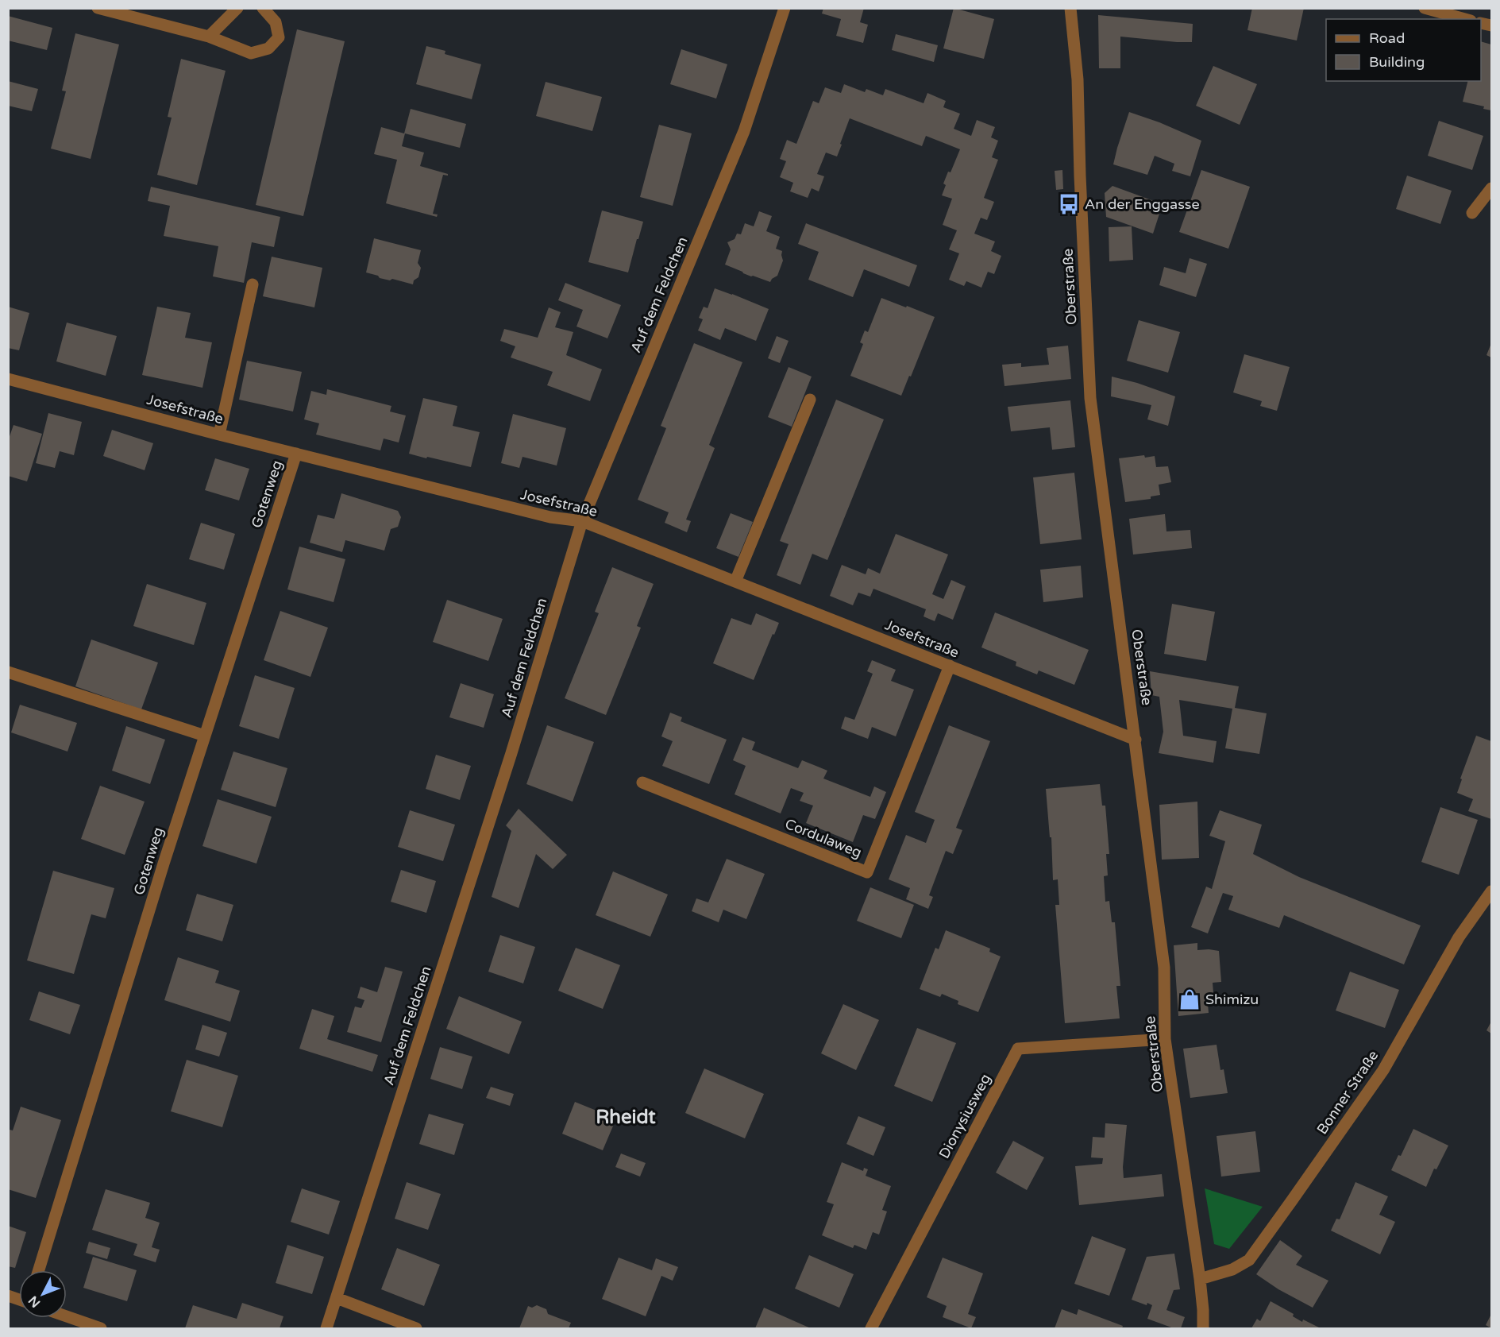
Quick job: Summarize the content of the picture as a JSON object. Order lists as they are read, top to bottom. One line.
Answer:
{"streets":{"street":["Oberstraße","Auf dem Feldchen","Josefstraße","Gotenweg","Cordulaweg","Bonner Straße","Dionysiusweg"]},"crossings":[["Oberstraße","Josefstraße"],["Oberstraße","Bonner Straße"],["Oberstraße","Dionysiusweg"],["Auf dem Feldchen","Josefstraße"],["Josefstraße","Gotenweg"],["Josefstraße","Cordulaweg"]],"districts":["Rheidt"],"places":{"bus stop":["An der Enggasse"],"shop":["Shimizu"]},"legend":["Road","Building"],"north":"bottom left"}
